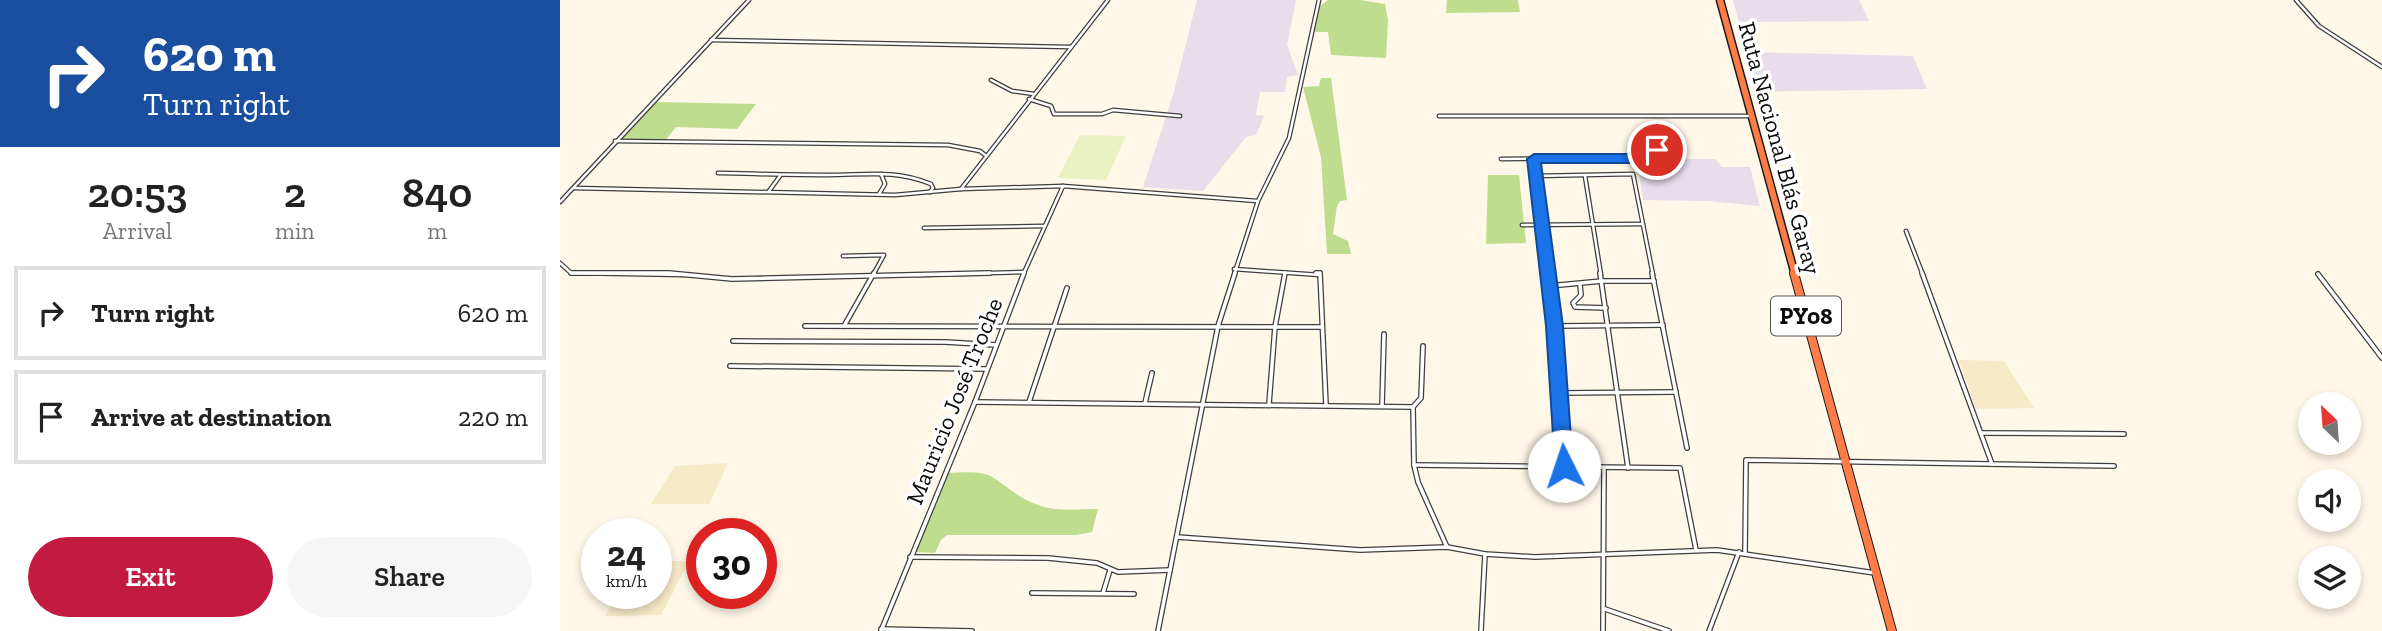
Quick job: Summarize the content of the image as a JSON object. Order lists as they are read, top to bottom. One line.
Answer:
{"streets":{"highway":["Ruta Nacional Blás Garay","PY08"],"street":["Mauricio José Troche"]},"north":"top left","page":{"turn":["620 m","Turn right"],"eta":["20:53","Arrival","2","min","840","m"],"list":[{"name":"Turn right","value":"620 m"},{"name":"Arrive at destination","value":"220 m"}],"speed":"24 km/h","limit":"30","buttons":["Exit","Share"]}}
